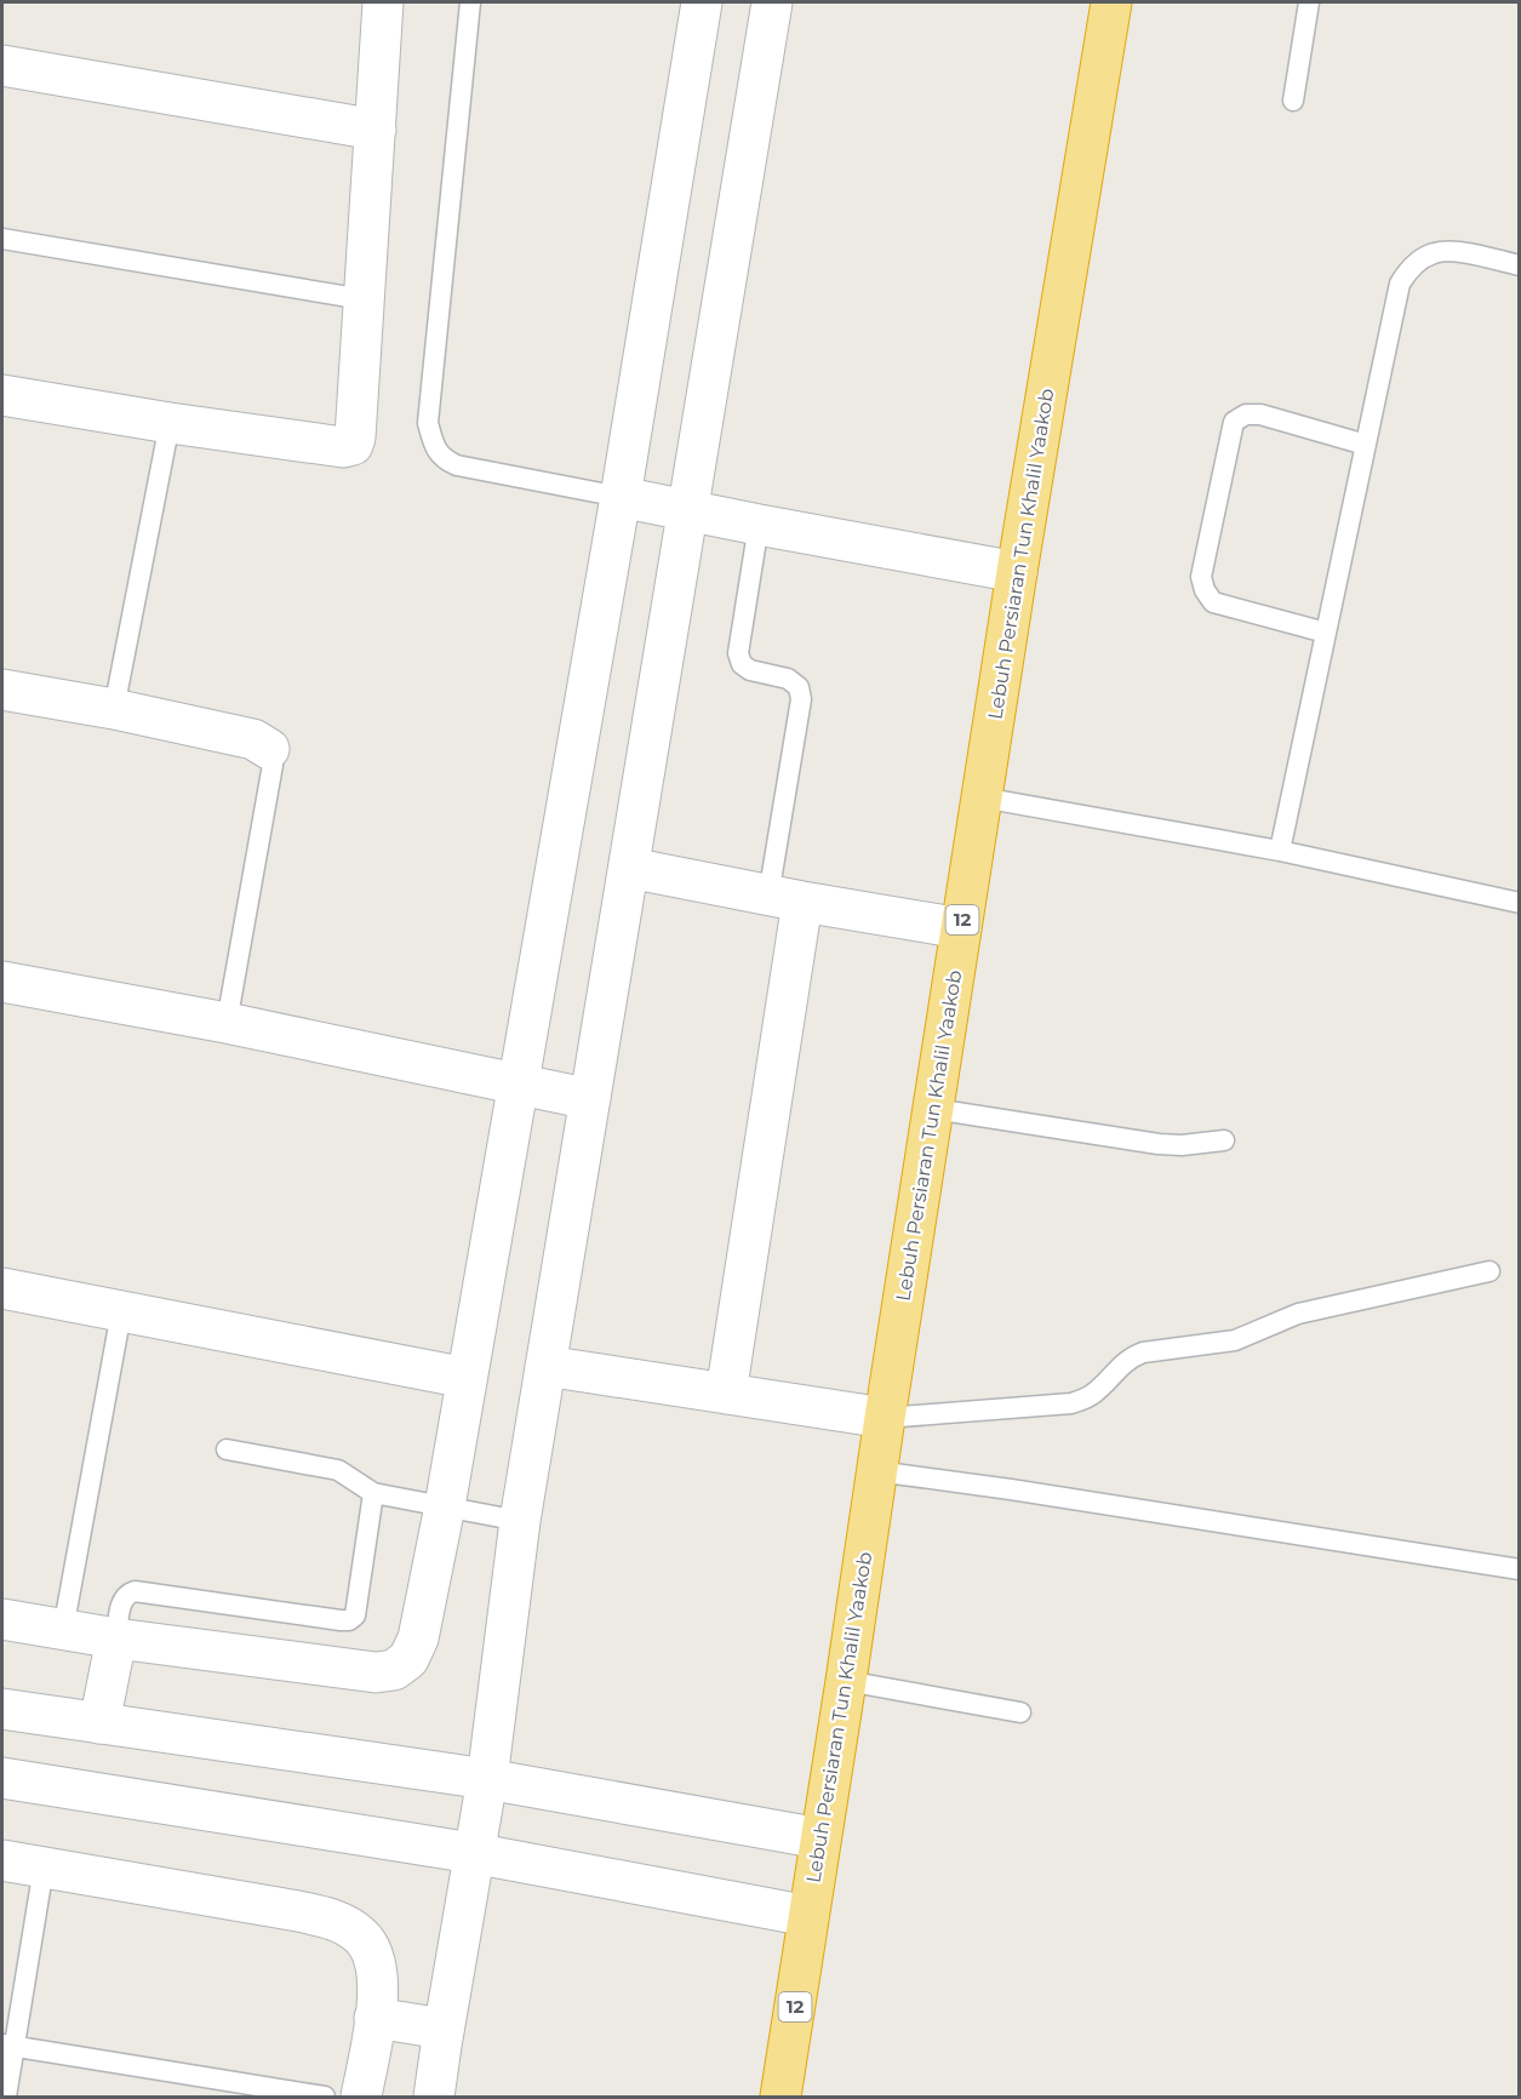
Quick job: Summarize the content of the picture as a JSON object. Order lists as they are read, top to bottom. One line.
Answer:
{"streets":{"highway":["Lebuh Persiaran Tun Khalil Yaakob","12"]}}
